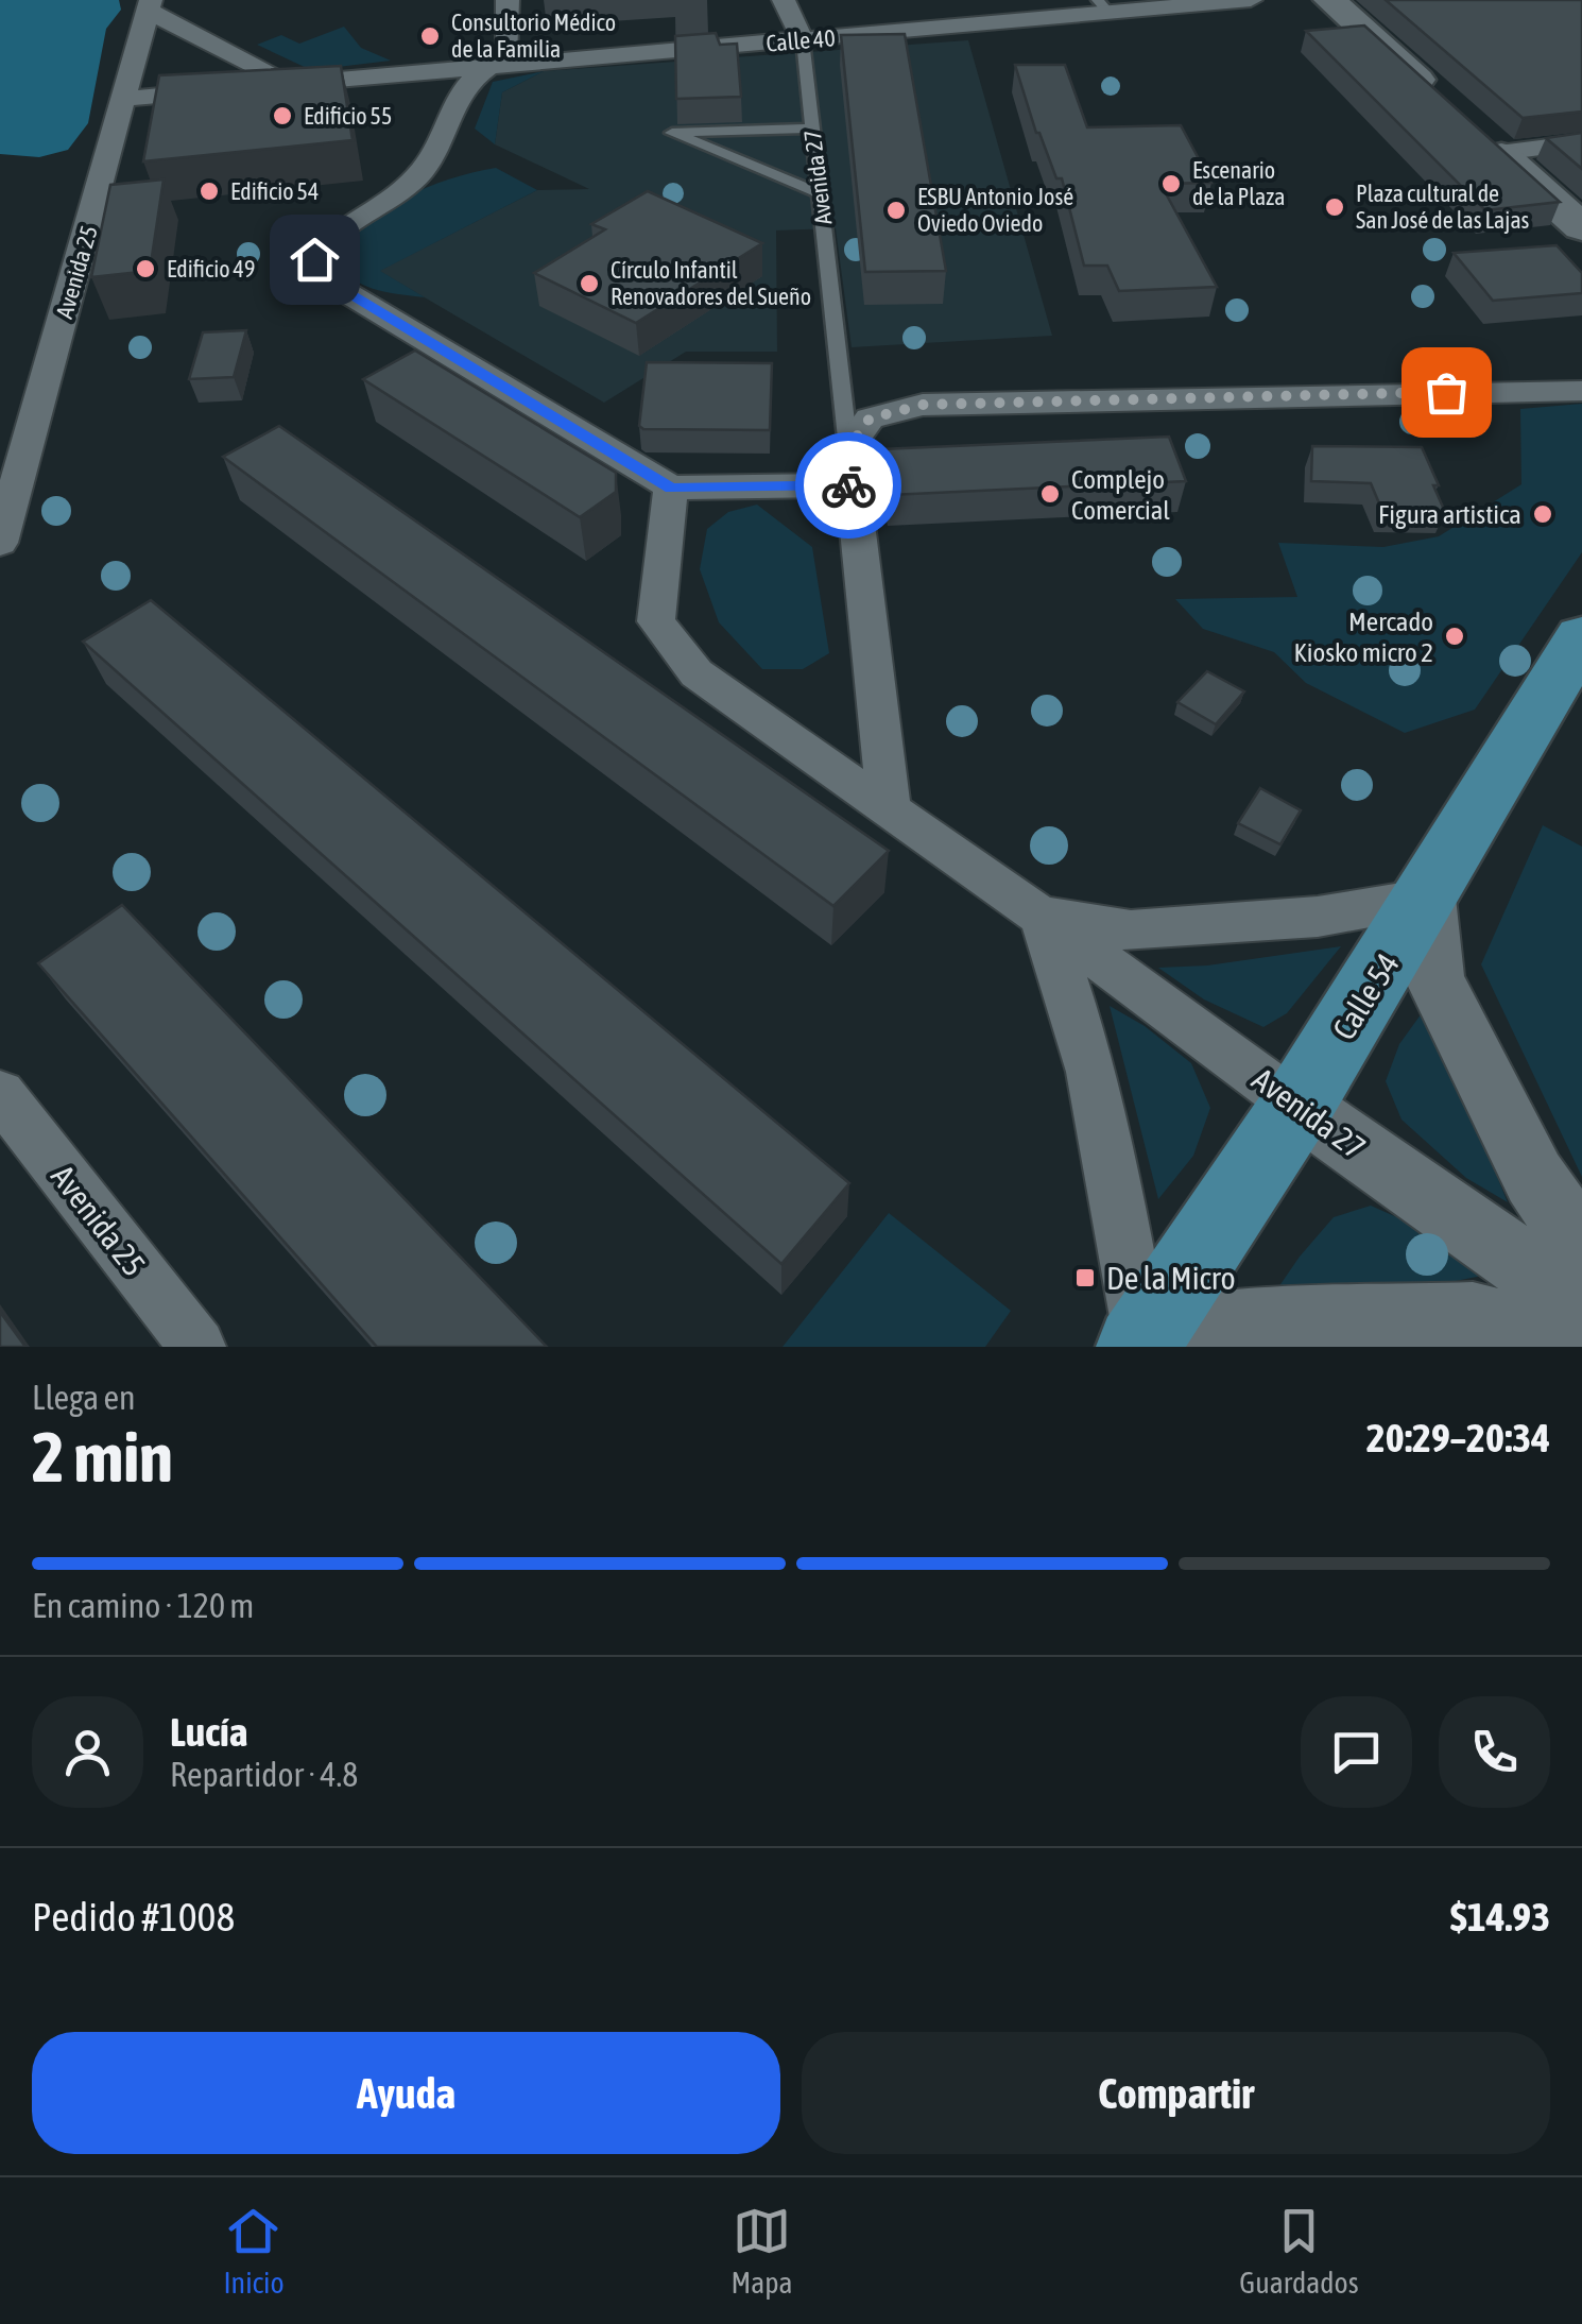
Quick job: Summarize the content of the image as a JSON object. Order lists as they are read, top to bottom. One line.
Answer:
{"streets":{"main road":["Calle 54"],"street":["Calle 40","Avenida 27","Avenida 25"]},"crossings":[["Calle 40","Avenida 27"],["Calle 40","Avenida 25"],["Avenida 27","Calle 54"]],"places":{"other":["Consultorio Médico de la Familia","Edificio 55","Escenario de la Plaza","Edificio 54","Plaza cultural de San José de las Lajas","ESBU Antonio José Oviedo Oviedo","Edificio 49","Círculo Infantil Renovadores del Sueño","Complejo Comercial","Figura artistica","Mercado Kiosko micro 2"],"transit":["De la Micro"]},"page":{"heading":["2 min","Llega en","20:29–20:34"],"panel":["Lucía","Repartidor · 4.8","Pedido #1008","$14.93"],"bar":"En camino · 120 m","buttons":["Ayuda","Compartir"],"tabs":["Inicio","Mapa","Guardados"]}}
